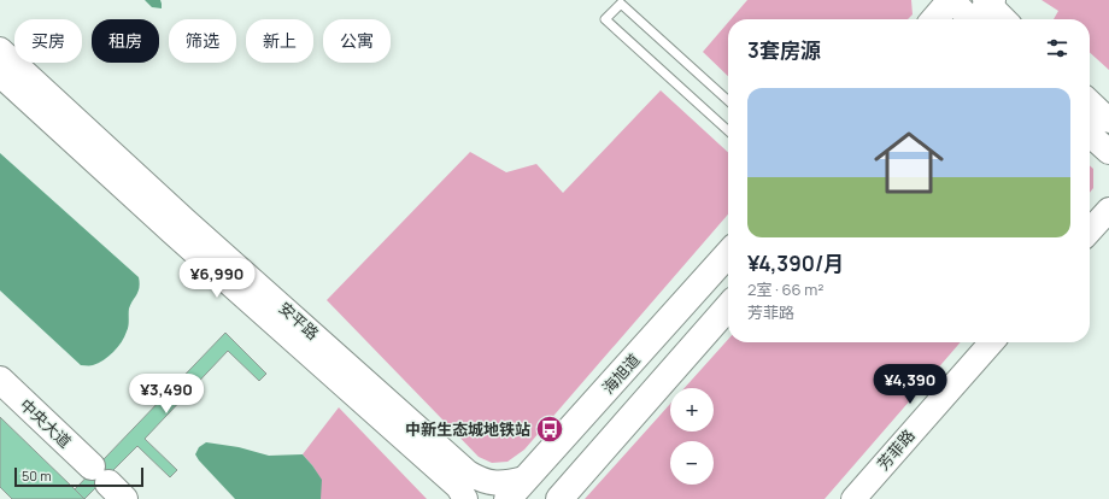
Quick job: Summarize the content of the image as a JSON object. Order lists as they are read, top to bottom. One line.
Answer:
{"streets":{"main road":["安平路","海旭道","中央大道","芳菲路"]},"crossings":[["安平路","海旭道"]],"places":{"bus stop":["中新生态城地铁站"]},"scale_bar":"50 m","page":{"chip":["买房","租房","筛选","新上","公寓"],"heading":"3套房源","list":[{"name":"¥4,390/月","note":"2室 · 66 m² · 芳菲路"}],"price":["¥6,990","¥4,390","¥3,490"],"map_buttons":["+","−"],"scale":"50 m"}}
